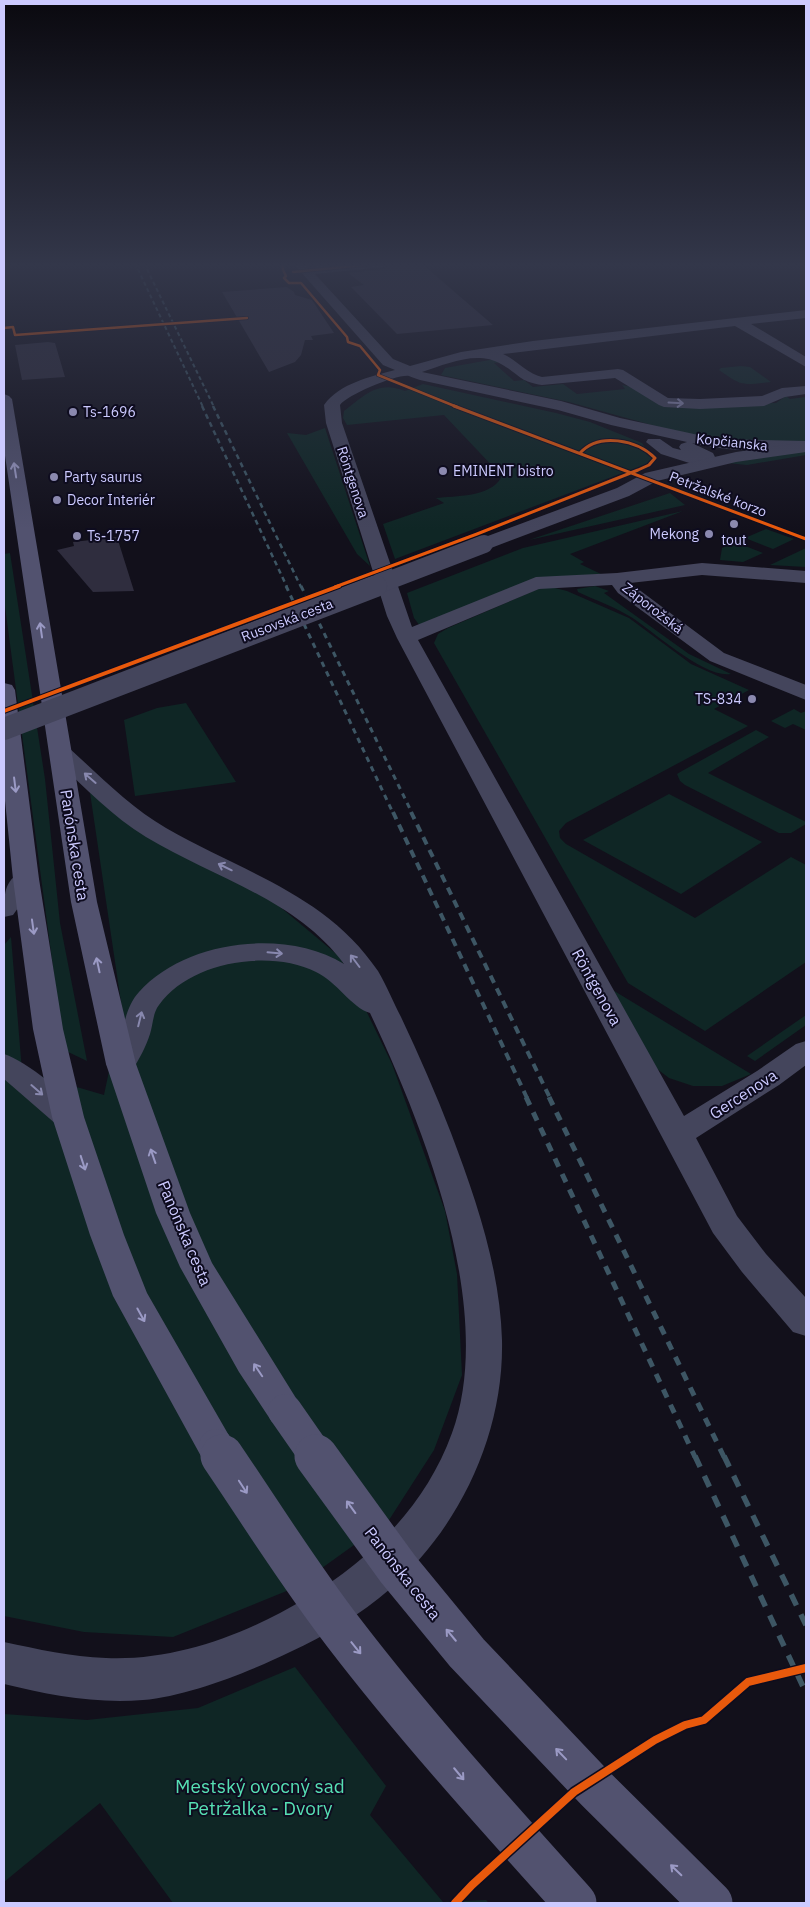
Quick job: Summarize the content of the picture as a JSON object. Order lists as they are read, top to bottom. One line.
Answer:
{"streets":{"main road":["Panónska cesta"],"street":["Kopčianska","Röntgenova","Záporožská","Rusovská cesta","Gercenova"],"cycle path":["Petržalské korzo"]},"crossings":[["Kopčianska","Röntgenova"],["Kopčianska","Rusovská cesta"],["Röntgenova","Gercenova"]],"parks":["Mestský ovocný sad Petržalka - Dvory"],"places":["Ts-1696","EMINENT bistro","Party saurus","Decor Interiér","tout","Mekong","Ts-1757","TS-834"]}
